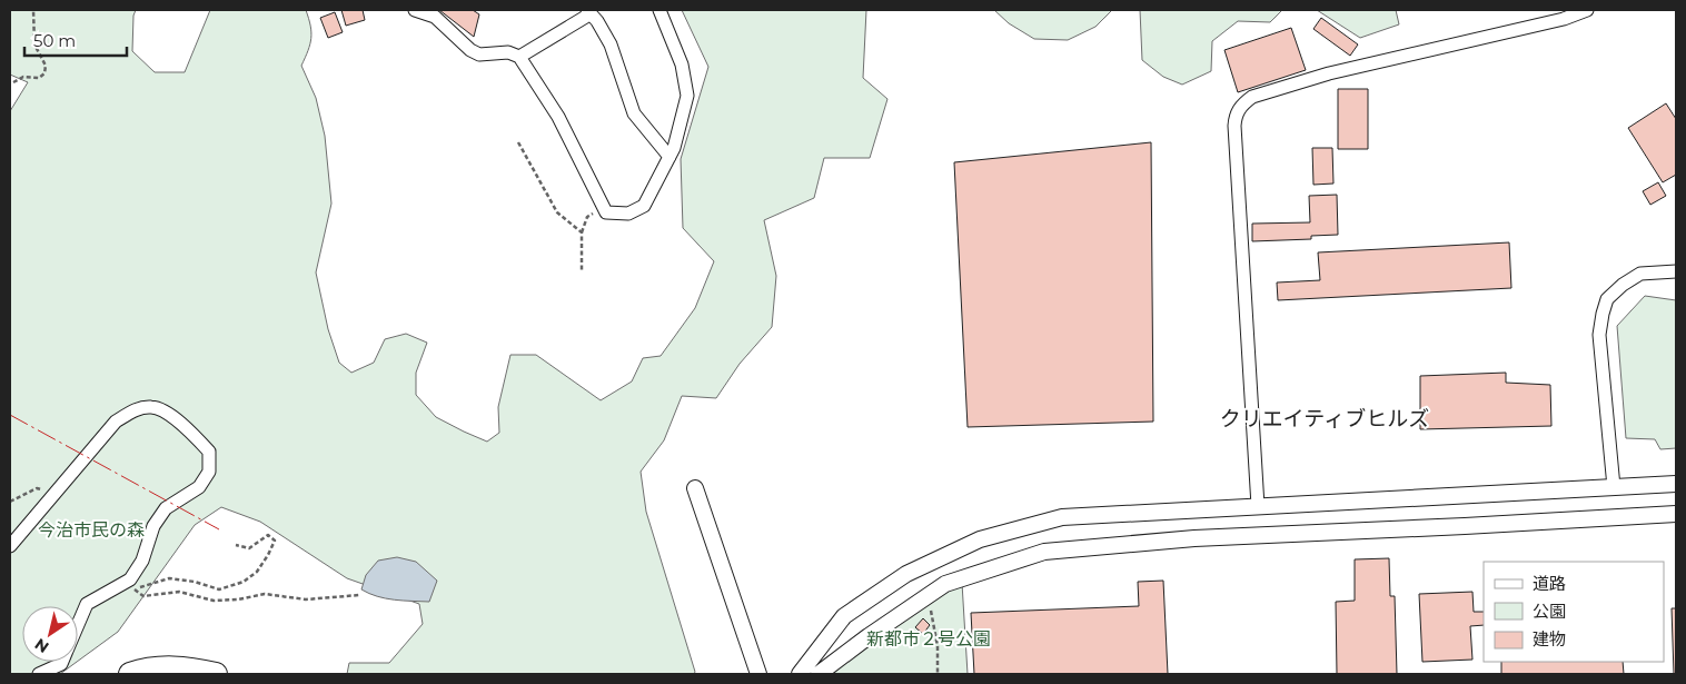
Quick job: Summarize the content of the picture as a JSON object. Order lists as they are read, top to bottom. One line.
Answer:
{"districts":["クリエイティブヒルズ"],"parks":["今治市民の森","新都市２号公園"],"legend":["道路","公園","建物"],"scale_bar":"50 m","north":"bottom left"}
